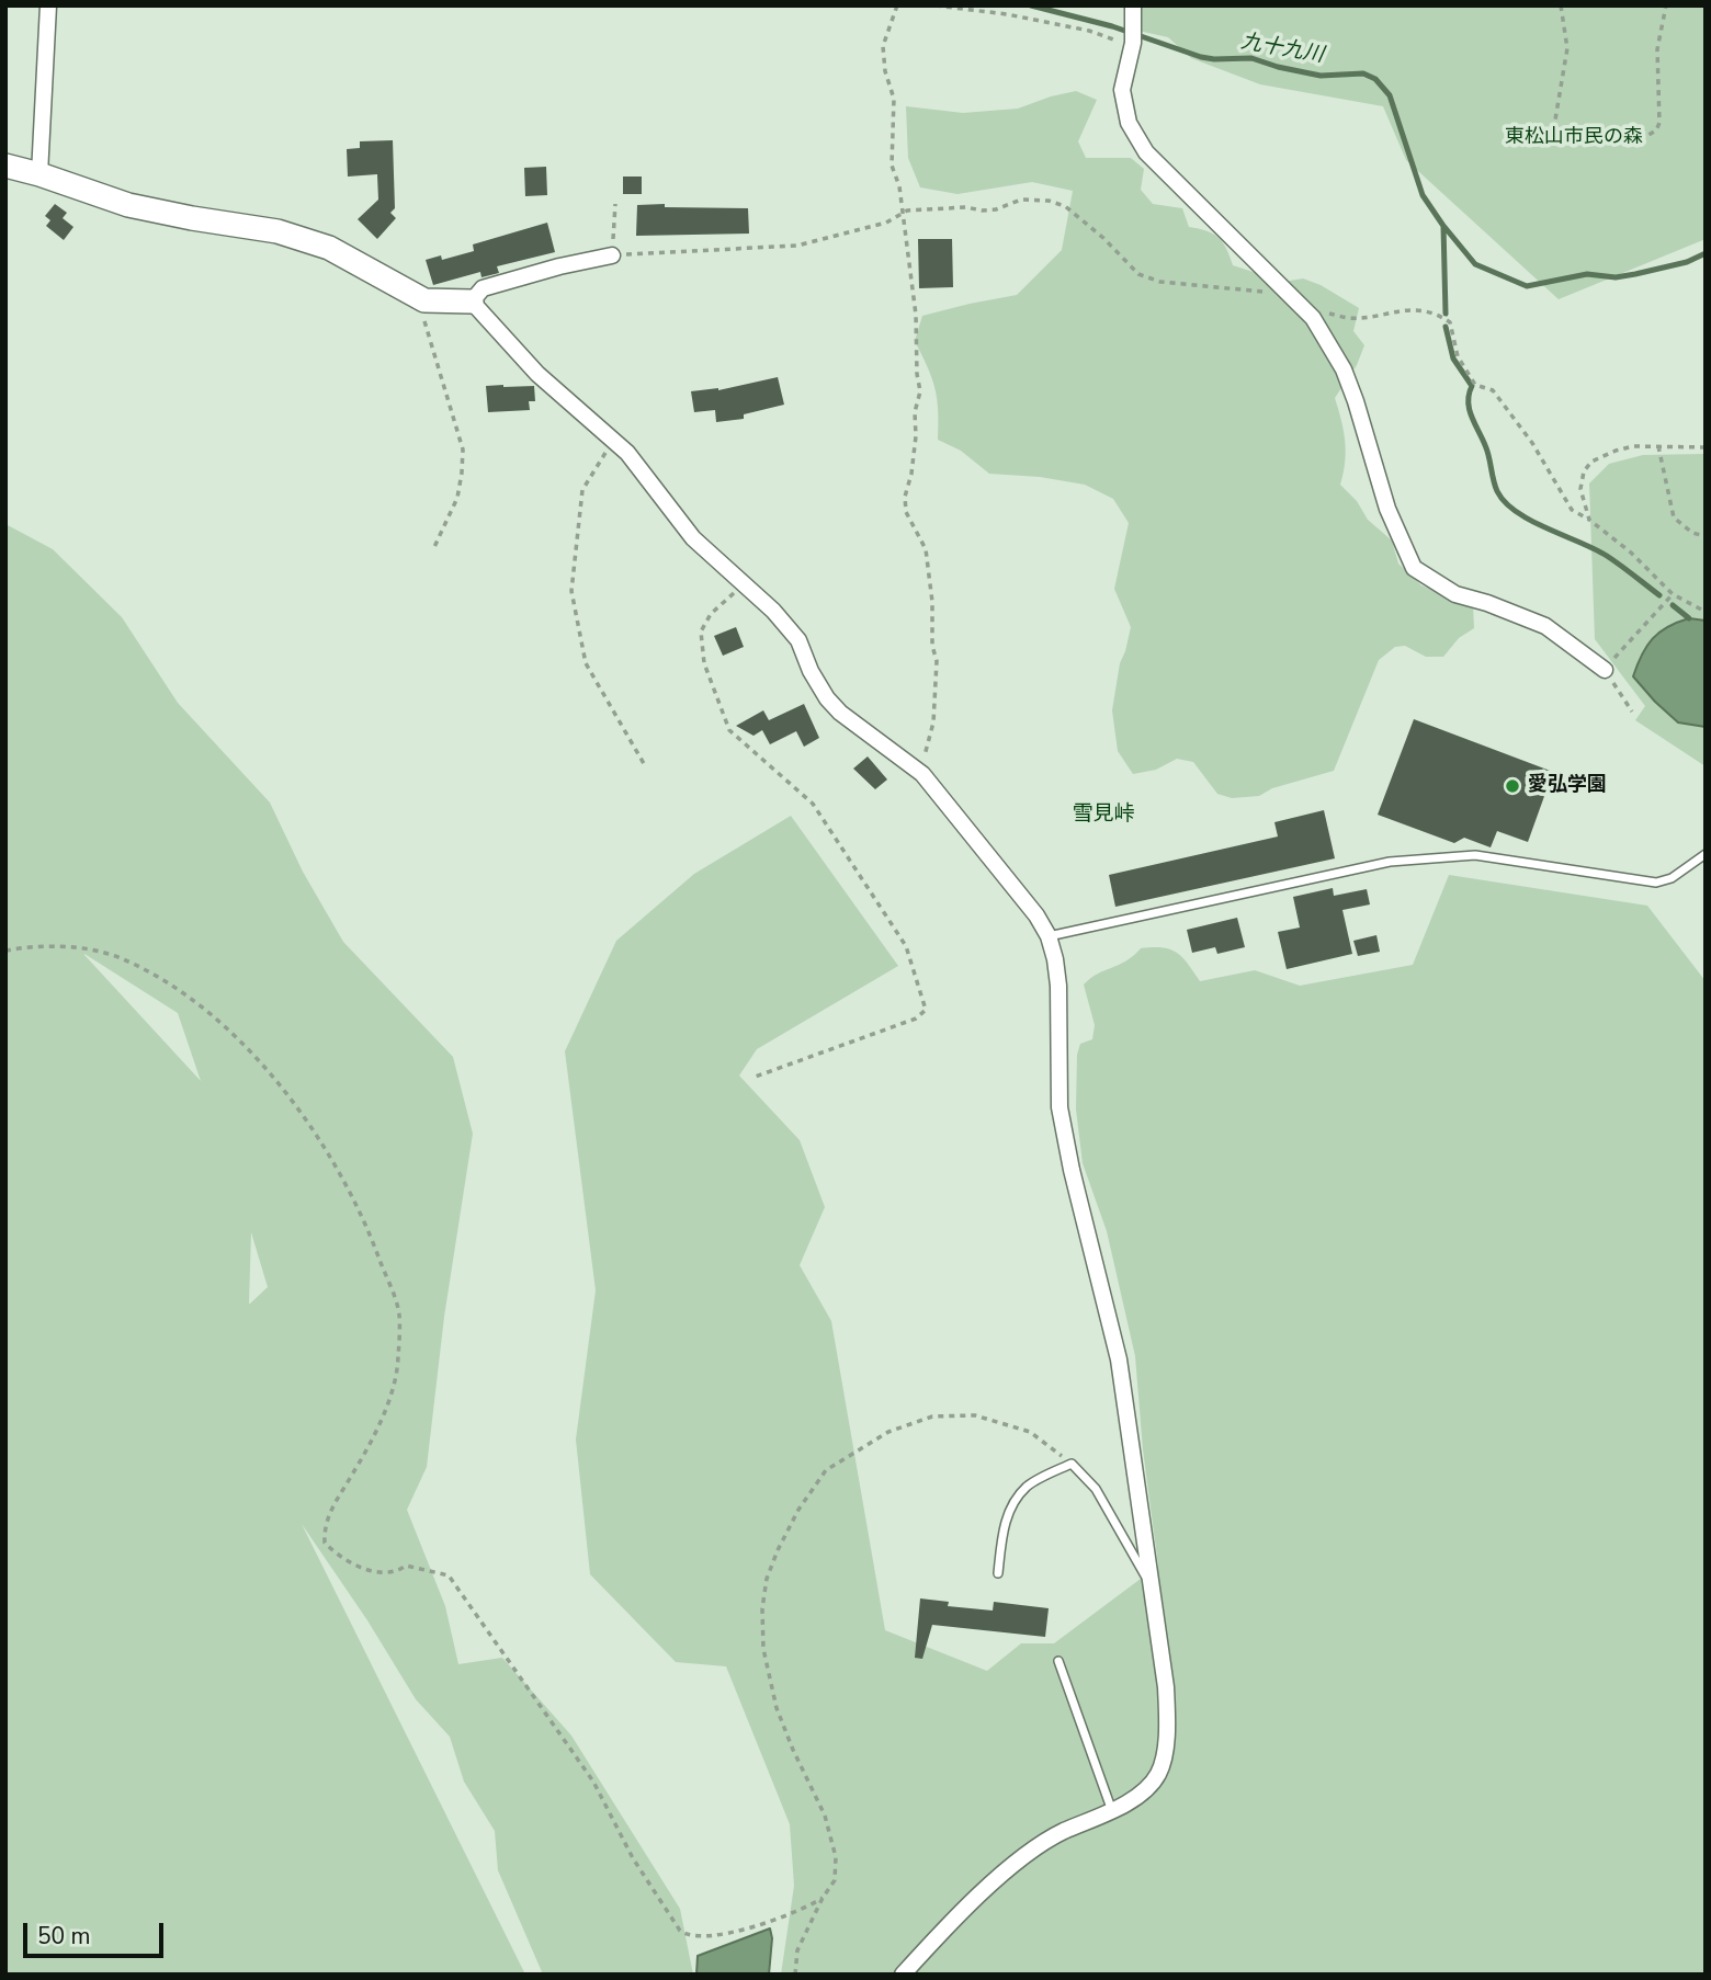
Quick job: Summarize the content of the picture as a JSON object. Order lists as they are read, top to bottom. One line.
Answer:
{"districts":["雪見峠"],"water":["九十九川"],"parks":["東松山市民の森"],"places":["愛弘学園"],"scale_bar":"50 m"}
